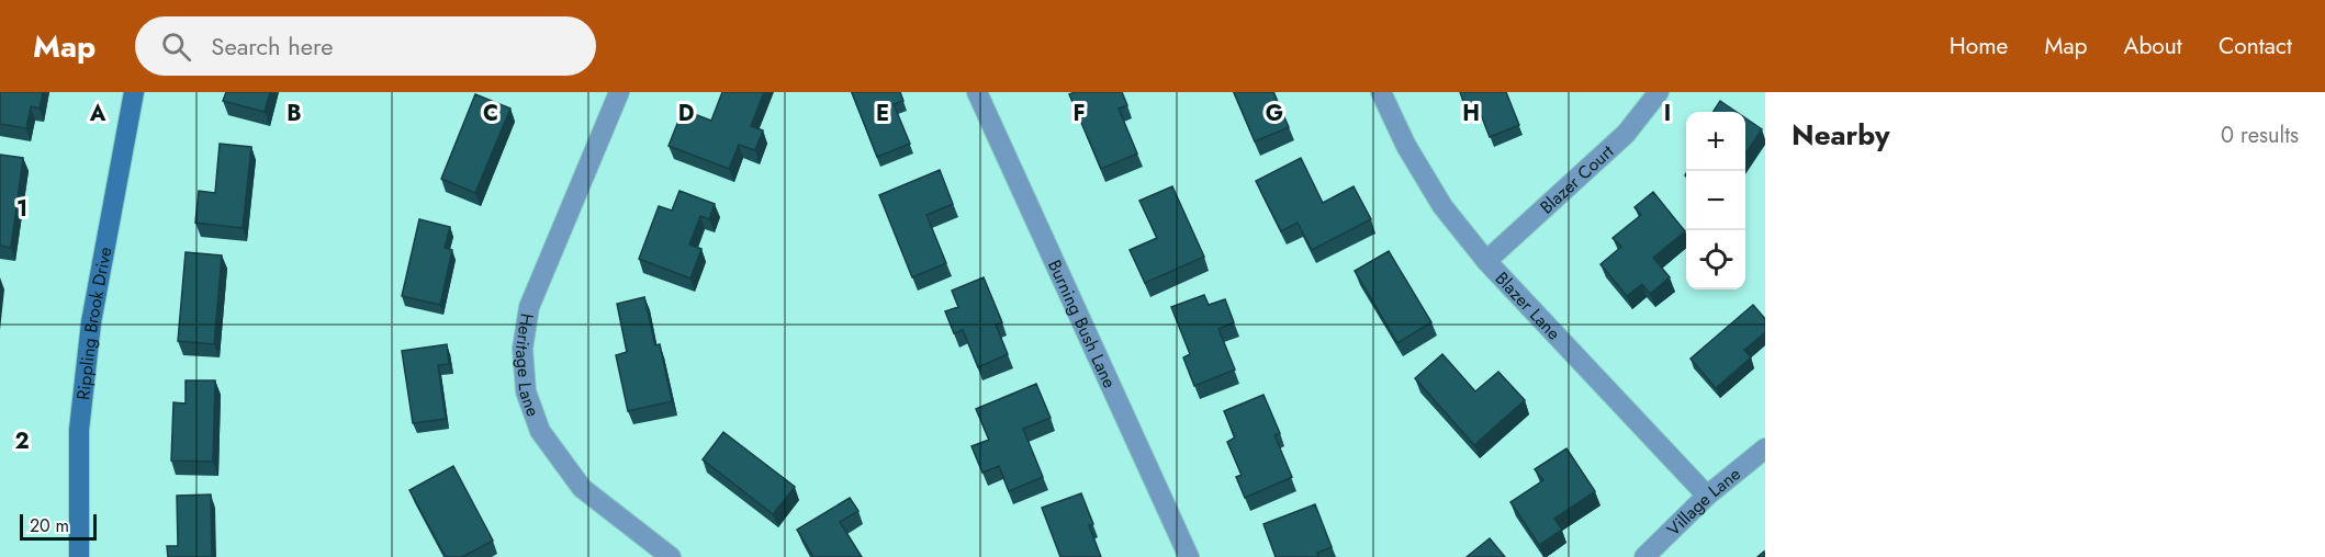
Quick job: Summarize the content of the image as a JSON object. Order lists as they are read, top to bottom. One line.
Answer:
{"streets":{"street":["Blazer Court","Blazer Lane","Rippling Brook Drive","Burning Bush Lane","Heritage Lane","Village Lane"]},"crossings":[["Blazer Court","Blazer Lane"],["Blazer Lane","Village Lane"]],"scale_bar":"20 m","page":{"header":"Map","search":"Search here","nav":["Home","Map","About","Contact"],"heading":["Nearby","0 results"],"map_buttons":["+","−"],"scale":"20 m"},"grid":{"columns":["A","B","C","D","E","F","G","H","I"],"rows":["1","2"]}}
